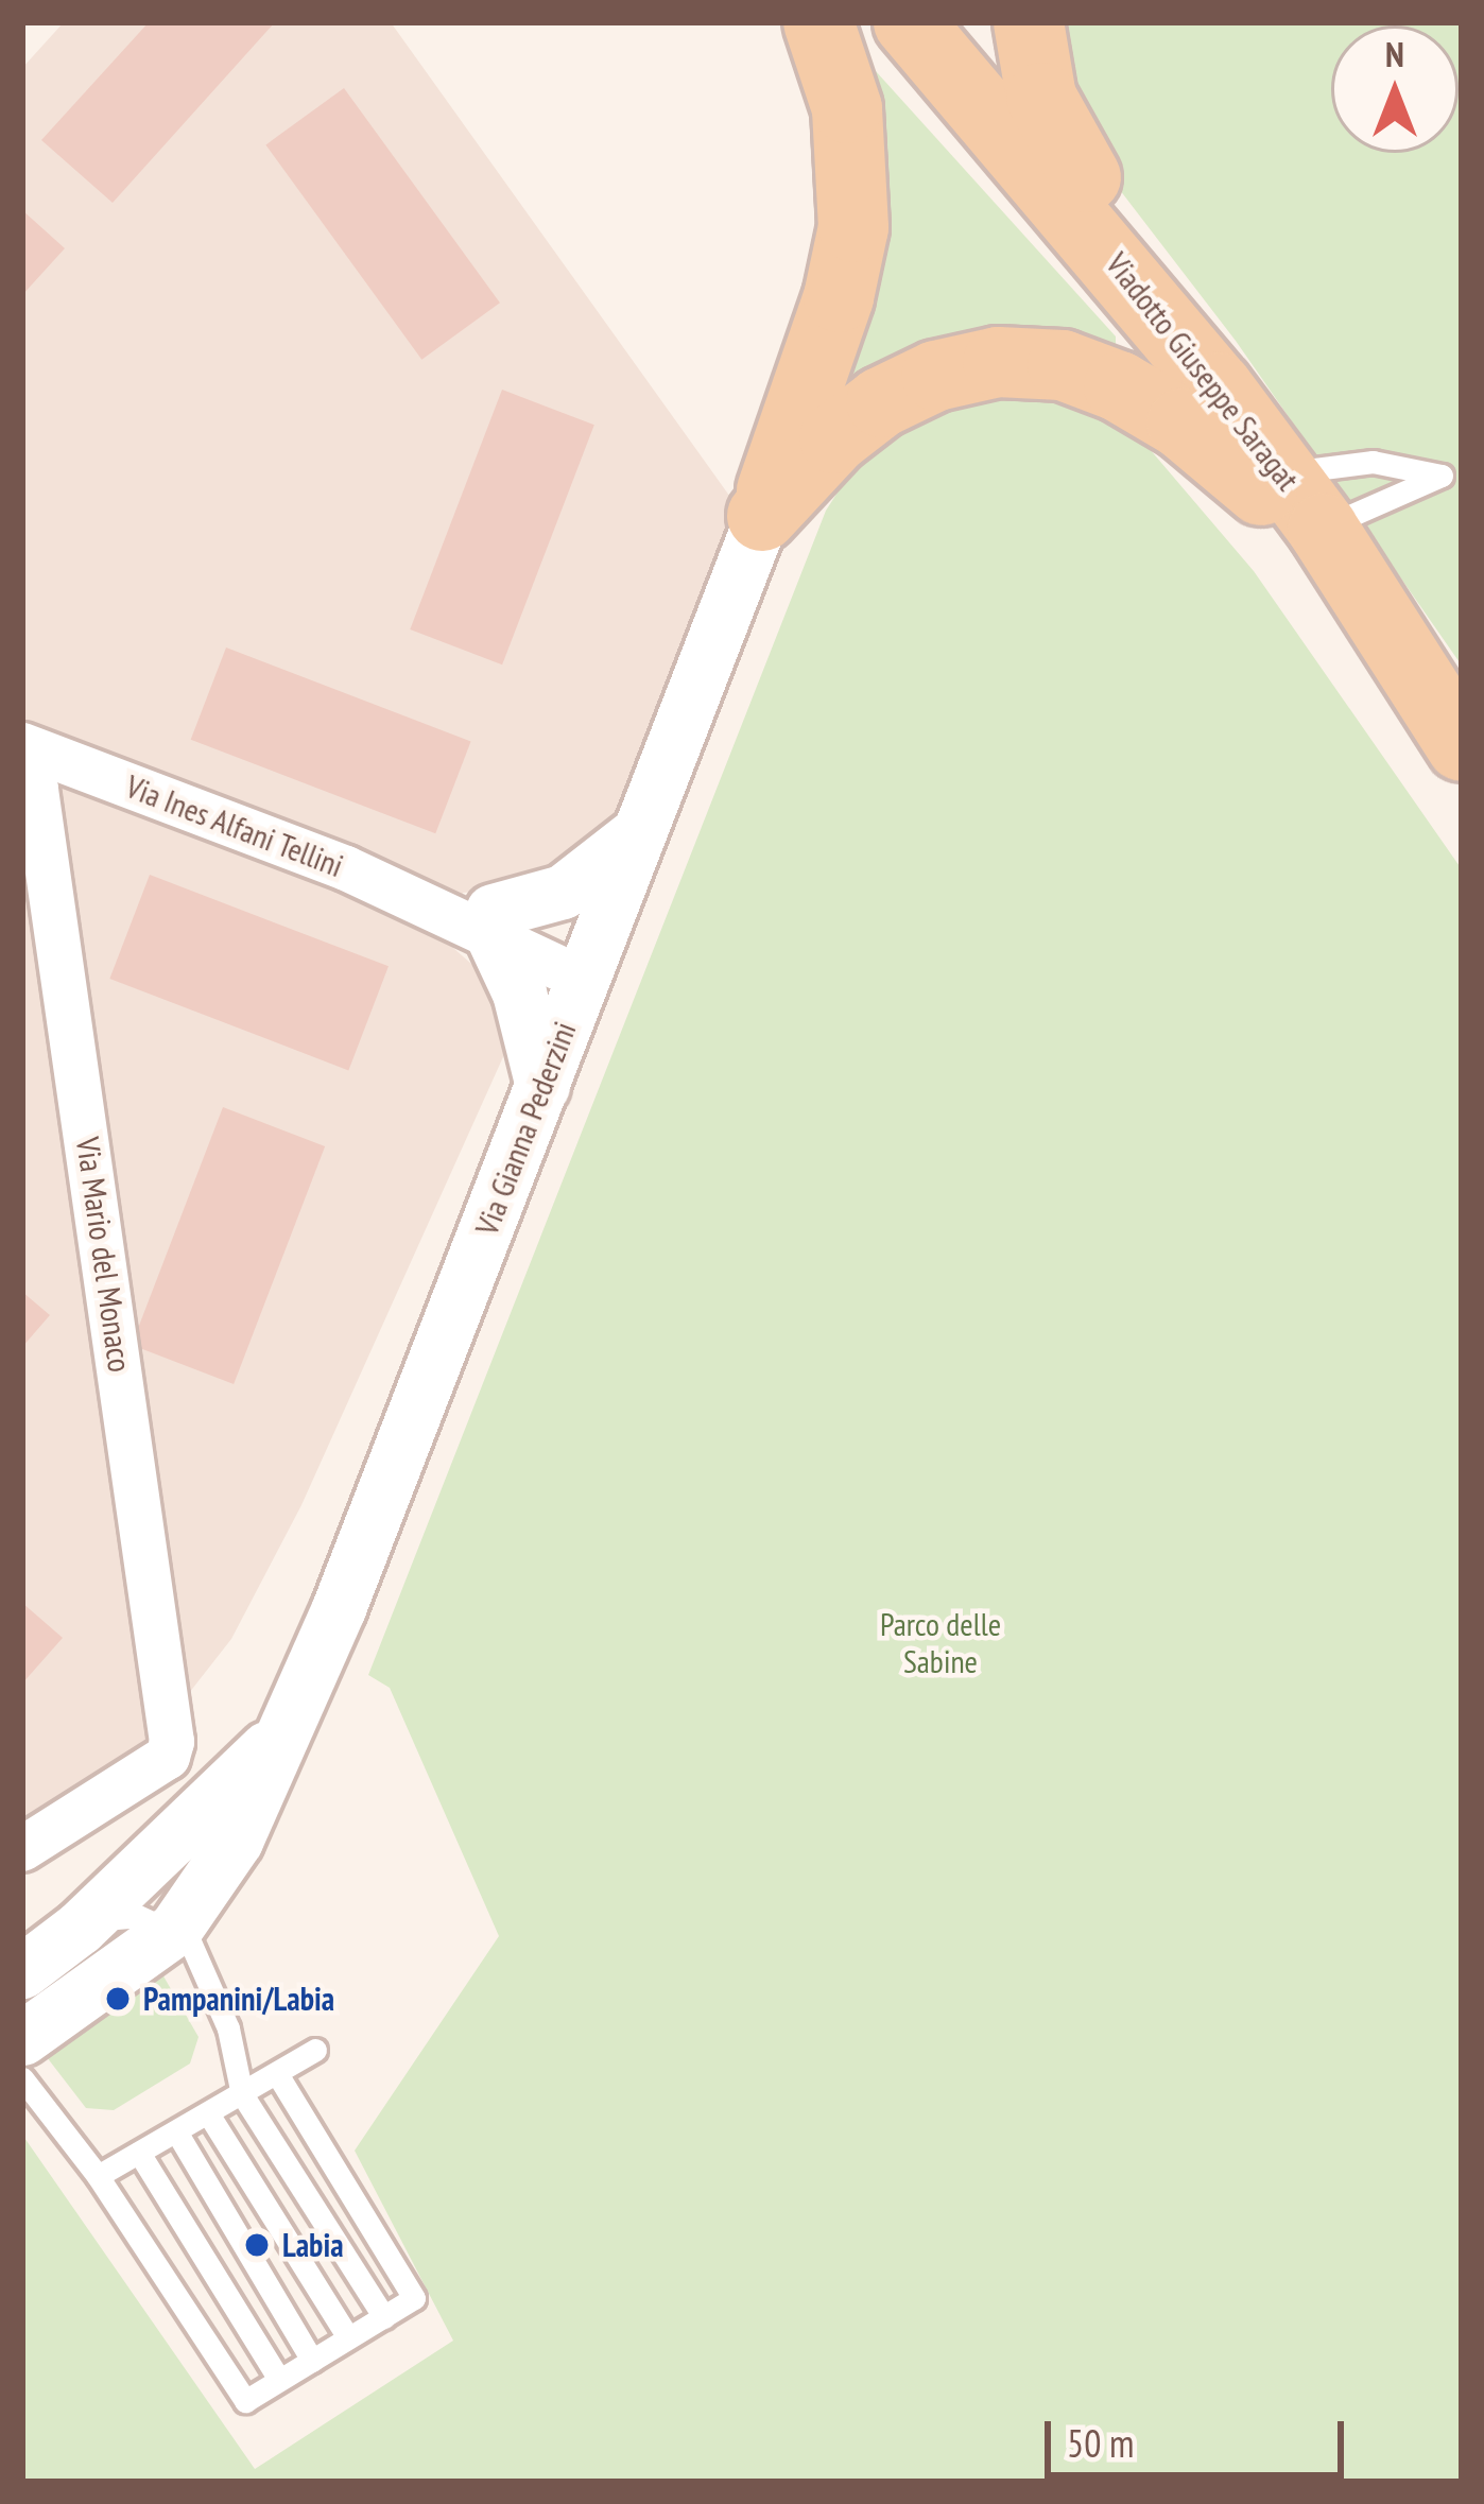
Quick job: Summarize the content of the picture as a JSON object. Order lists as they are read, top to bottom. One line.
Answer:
{"streets":{"main road":["Viadotto Giuseppe Saragat"],"street":["Via Ines Alfani Tellini","Via Gianna Pederzini","Via Mario del Monaco"]},"crossings":[["Via Ines Alfani Tellini","Via Gianna Pederzini"]],"parks":["Parco delle Sabine"],"places":["Pampanini/Labia","Labia"],"scale_bar":"50 m","north":"top"}
